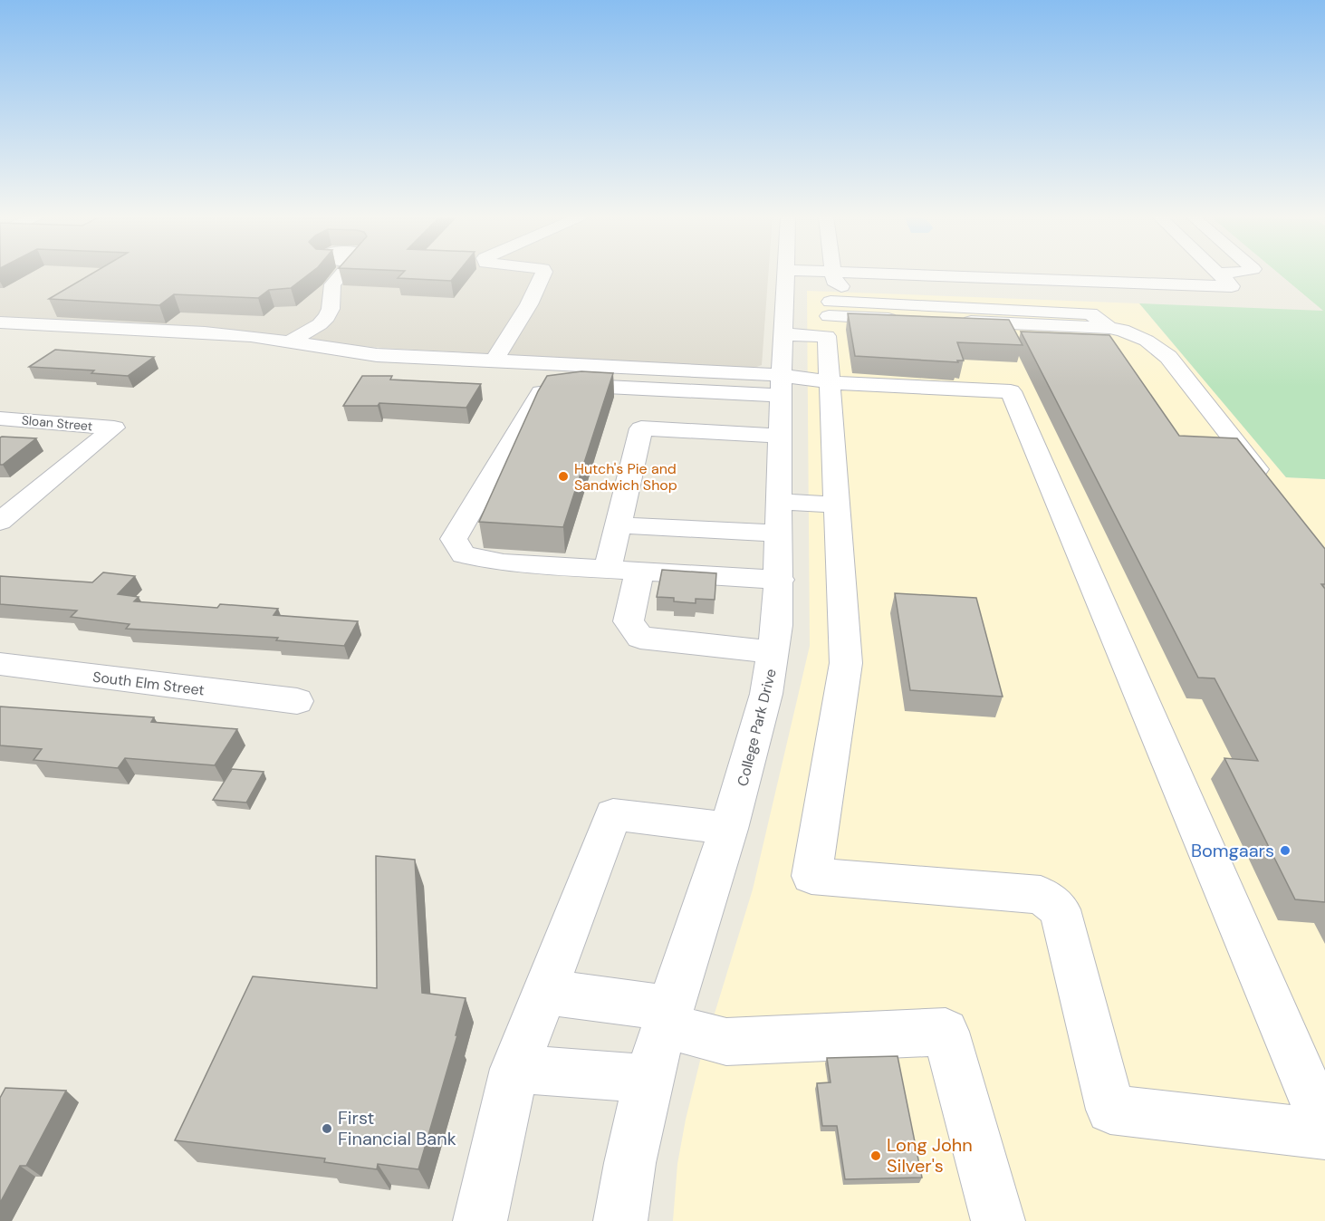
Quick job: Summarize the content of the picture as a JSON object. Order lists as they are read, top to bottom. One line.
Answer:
{"streets":{"street":["Sloan Street","South Elm Street","College Park Drive"]},"places":["Hutch's Pie and Sandwich Shop","Bomgaars","First Financial Bank","Long John Silver's"]}
